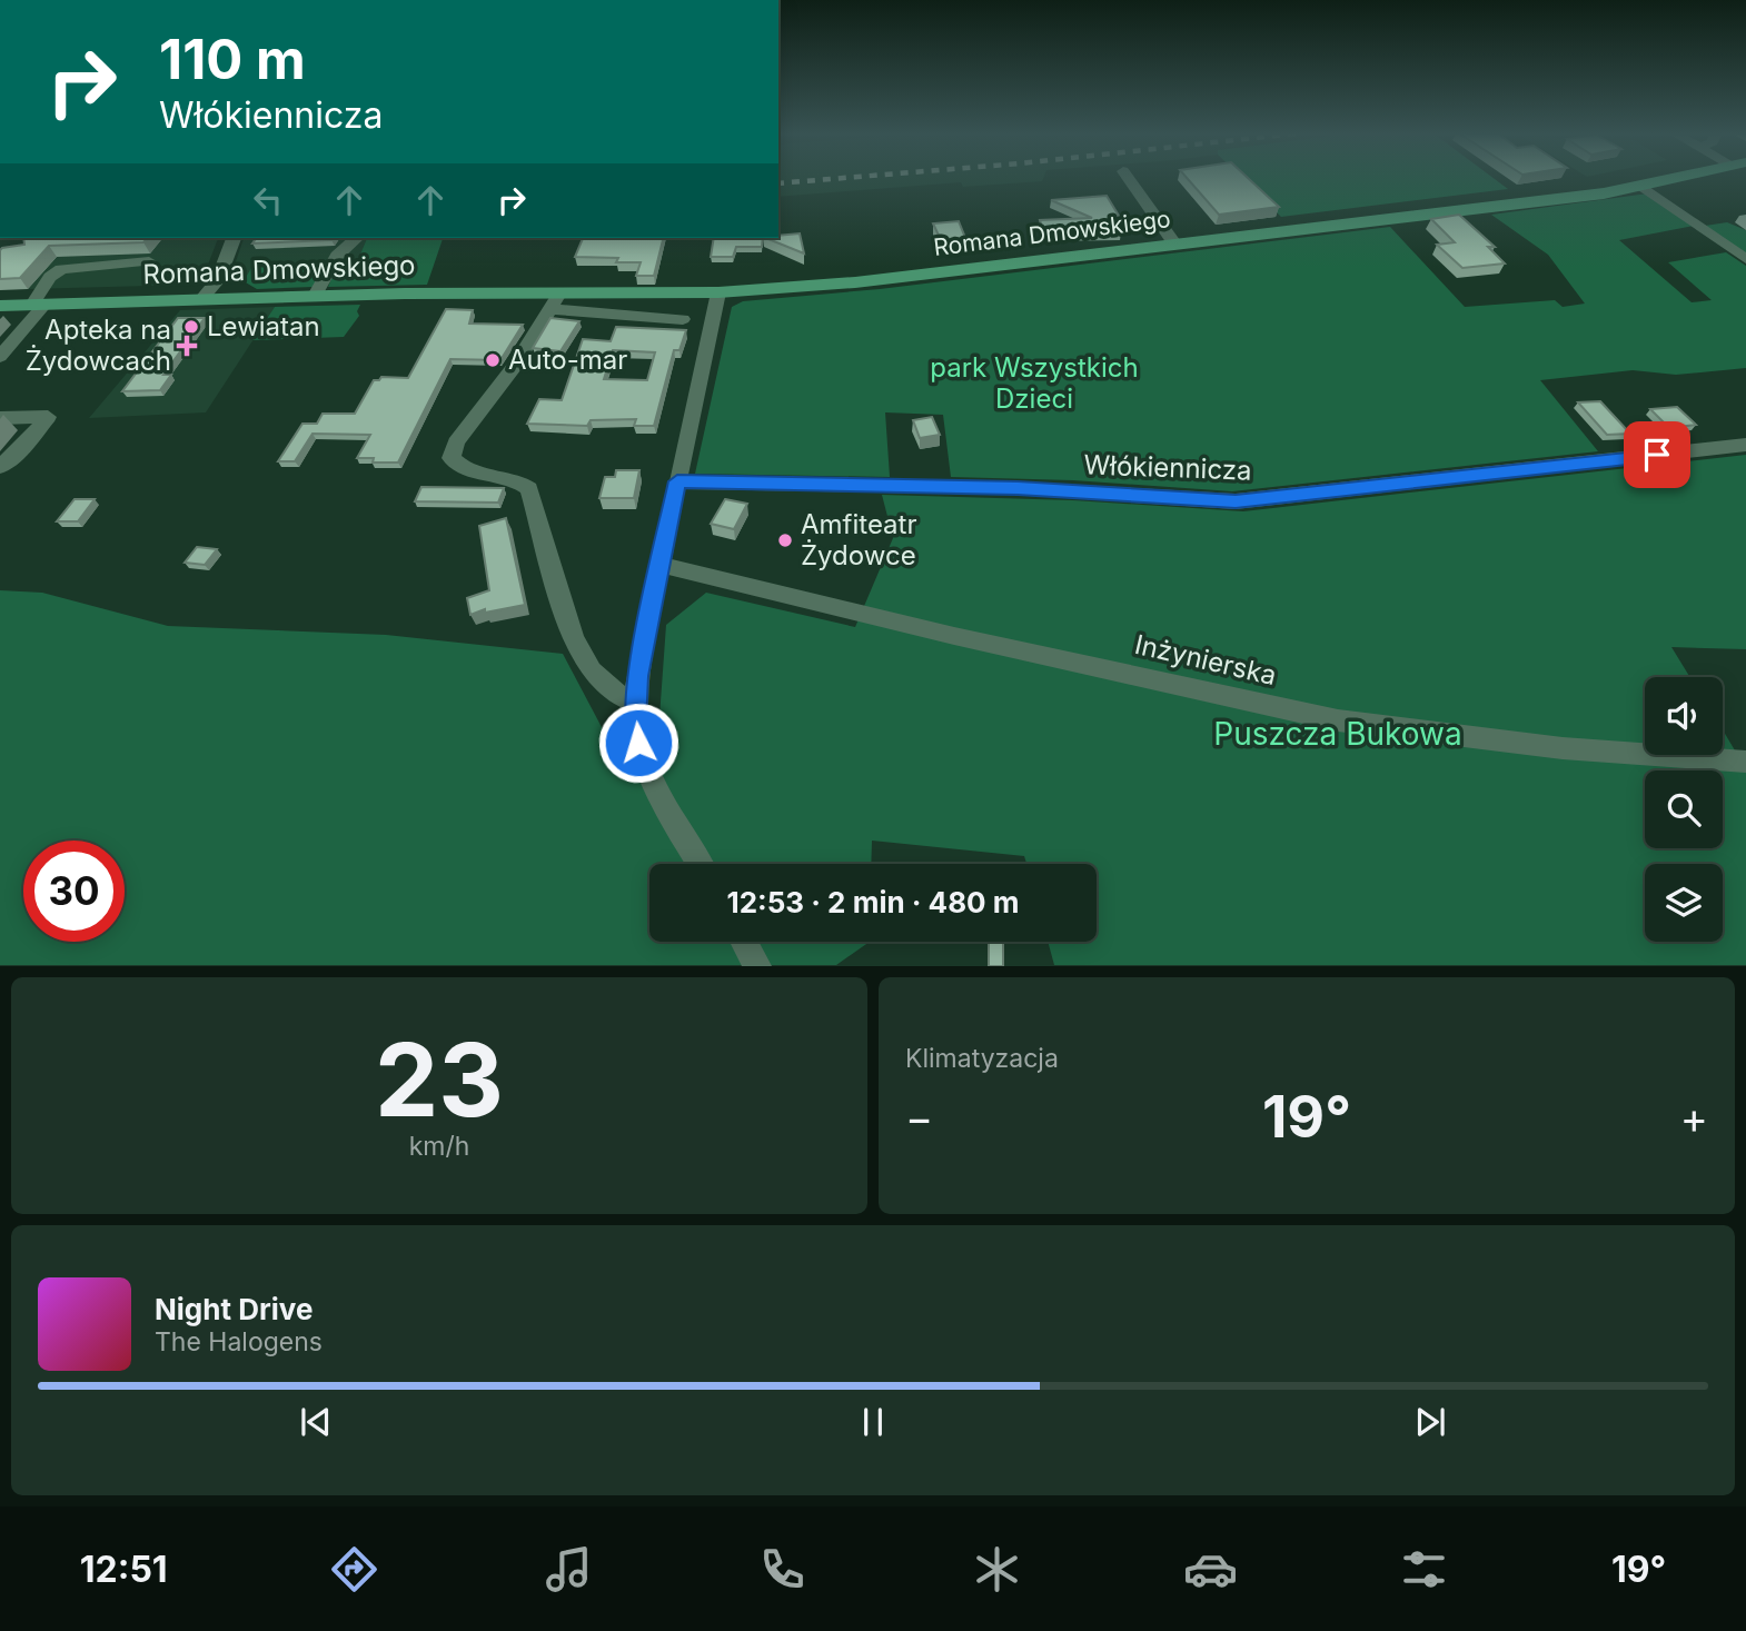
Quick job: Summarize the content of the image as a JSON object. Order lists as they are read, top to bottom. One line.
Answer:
{"streets":{"main road":["Romana Dmowskiego"],"street":["Włókiennicza","Inżynierska"]},"parks":["park Wszystkich Dzieci","Puszcza Bukowa"],"places":{"other":["Lewiatan","Auto-mar","Amfiteatr Żydowce"],"health":["Apteka na Żydowcach"]},"page":{"turn":["110 m","Włókiennicza"],"limit":"30","trip":"12:53 · 2 min · 480 m","tile":[["23","km/h"],"Klimatyzacja"],"heat":["−","19°","+"],"song":["Night Drive","The Halogens"],"tabs":["12:51","19°"]}}
